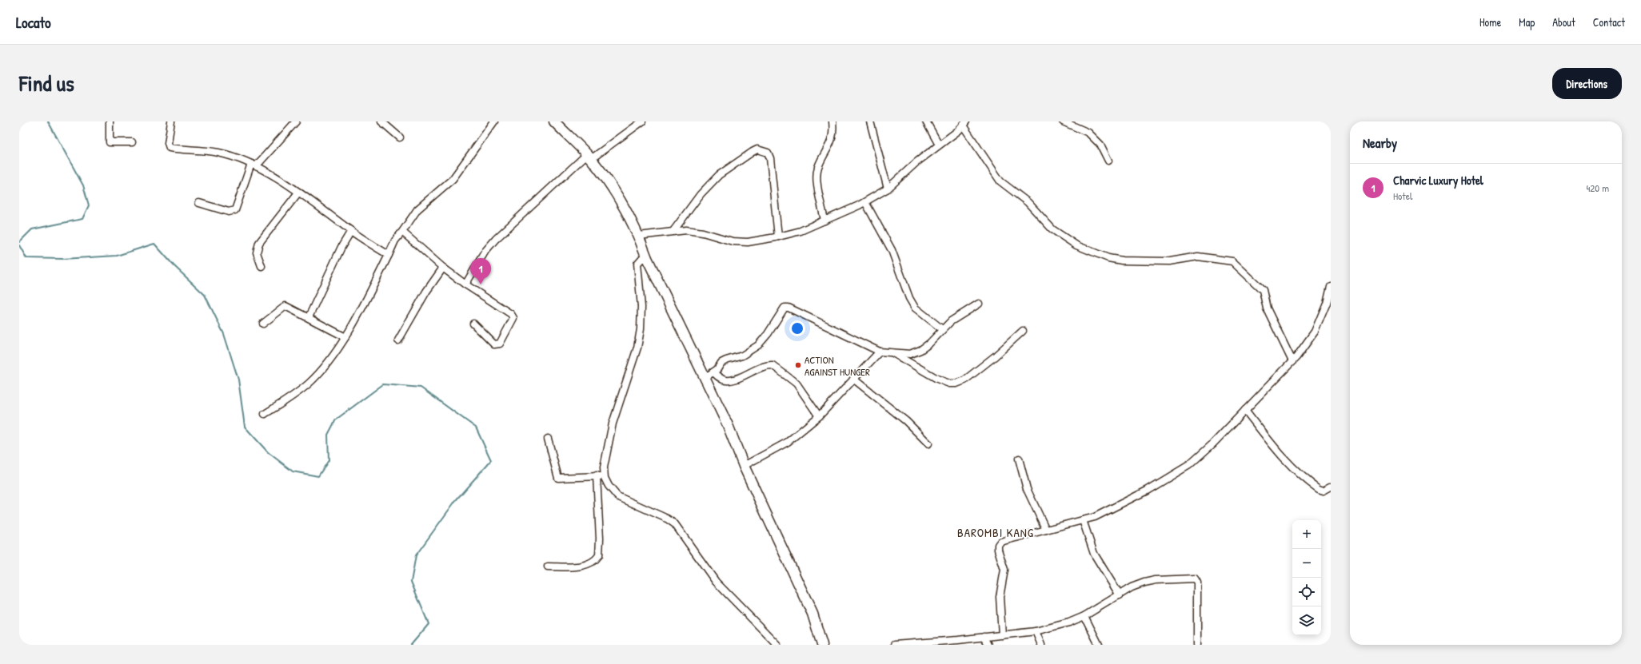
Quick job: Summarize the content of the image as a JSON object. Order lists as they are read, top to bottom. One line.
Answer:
{"districts":["BAROMBI KANG"],"places":["ACTION AGAINST HUNGER"],"page":{"header":"Locato","nav":["Home","Map","About","Contact"],"title":"Find us","buttons":"Directions","heading":"Nearby","list":[{"mark":"1","name":"Charvic Luxury Hotel","note":"Hotel","value":"420 m"}],"pins":"1","map_buttons":["+","−"]}}
